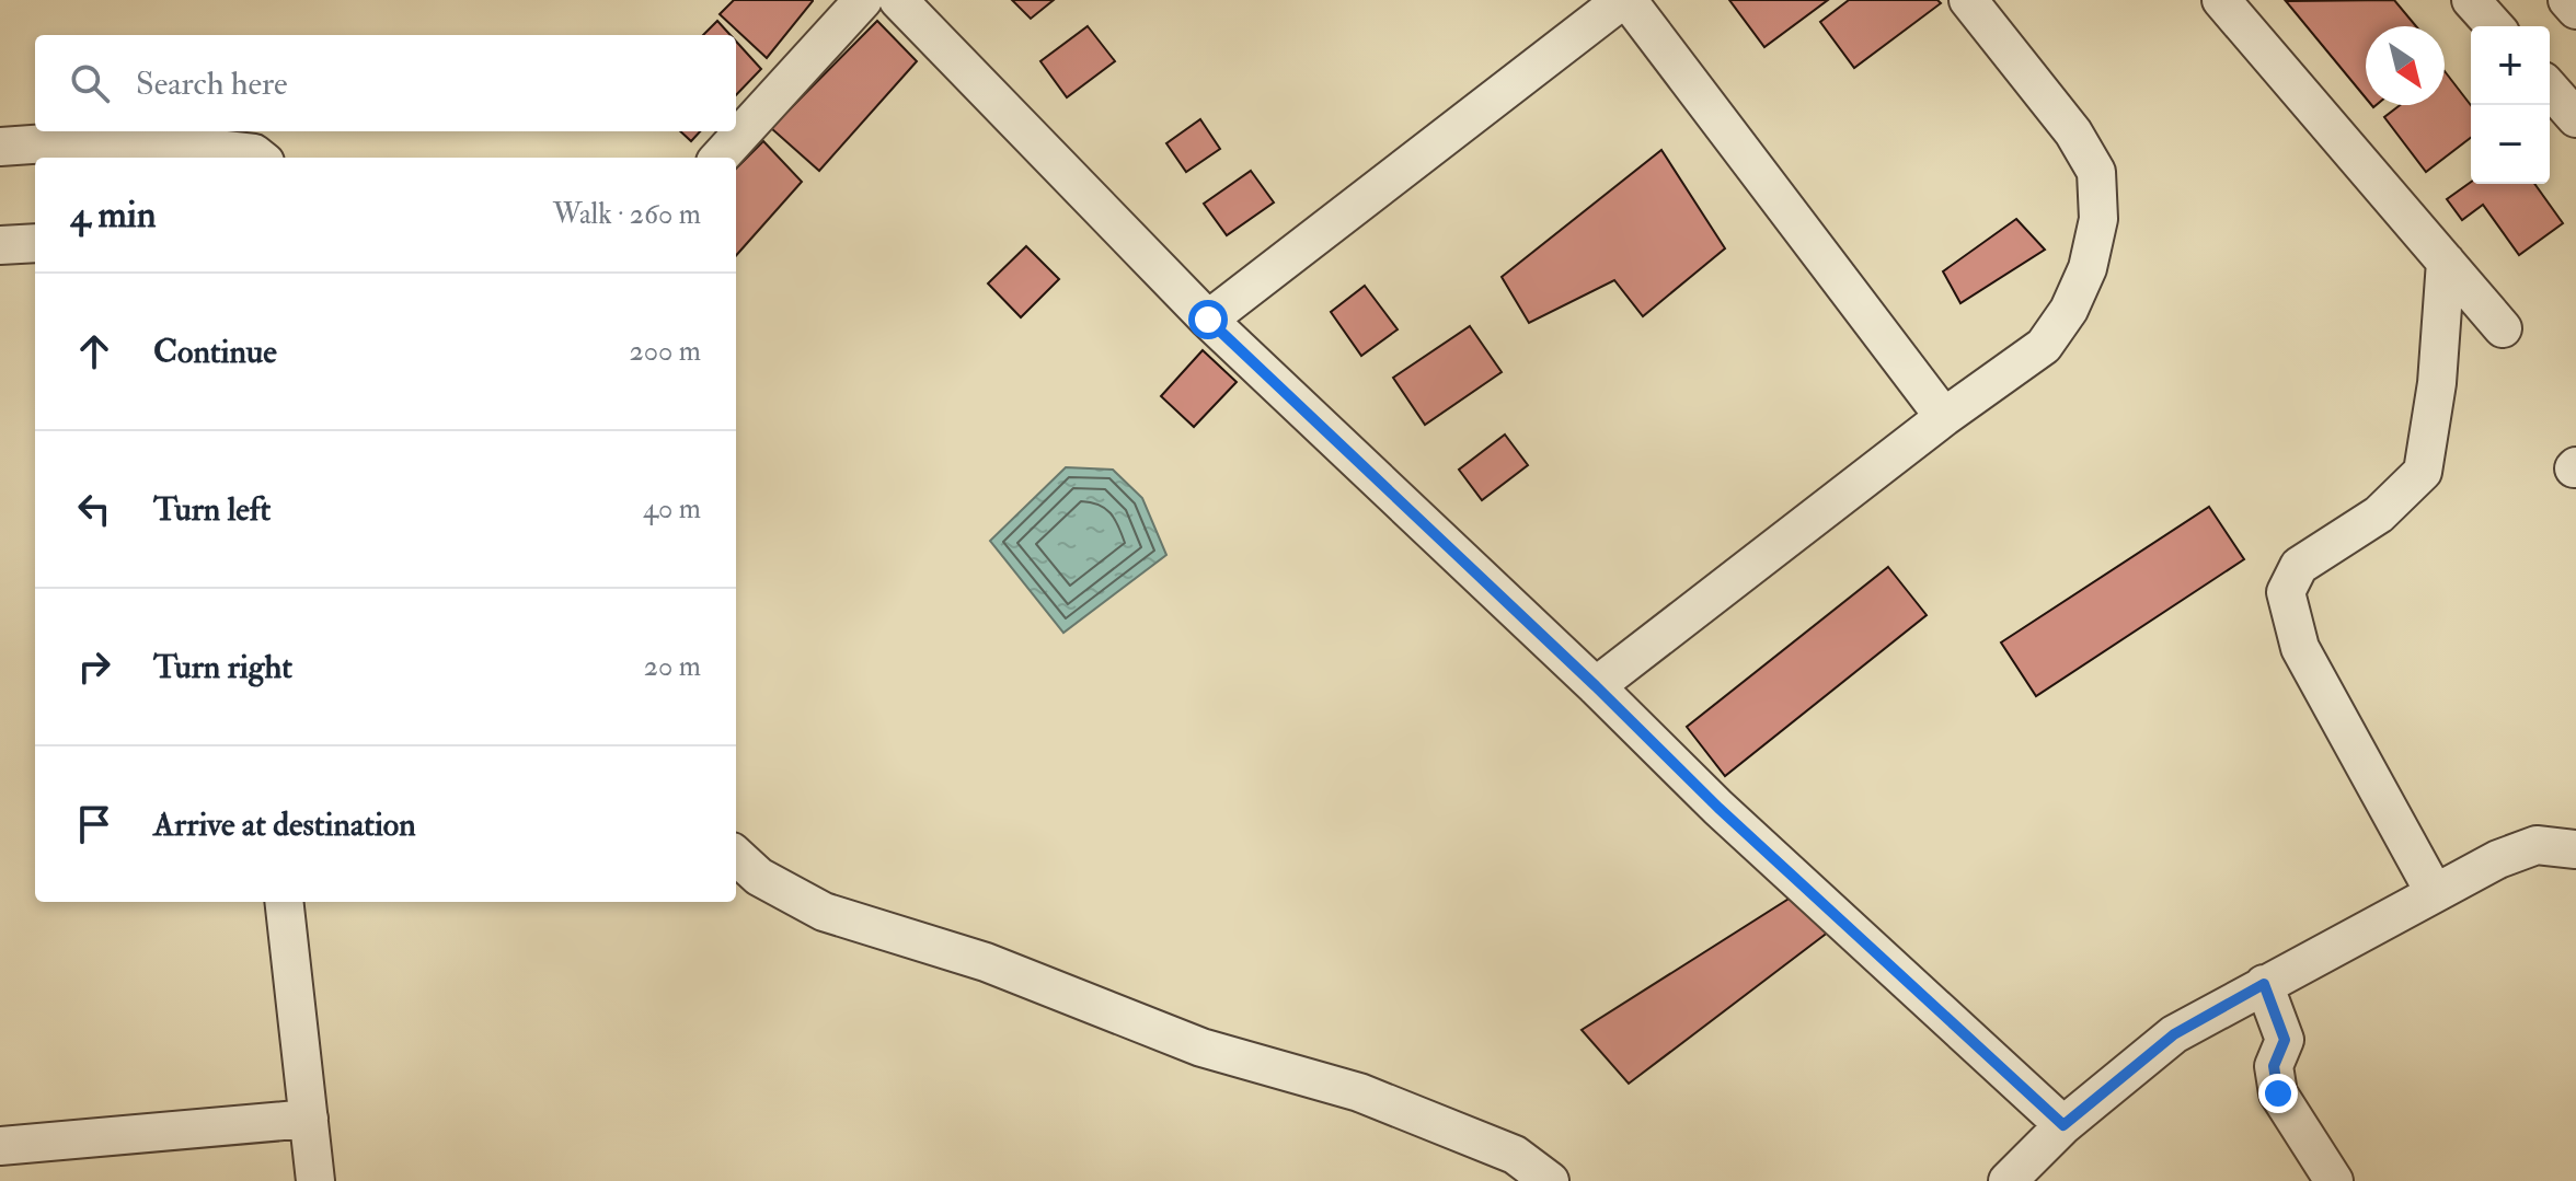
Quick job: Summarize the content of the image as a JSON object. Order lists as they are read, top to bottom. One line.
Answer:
{"north":"bottom right","page":{"map_buttons":["+","−"],"search":"Search here","heading":["4 min","Walk · 260 m"],"list":[["Continue","200 m"],["Turn left","40 m"],["Turn right","20 m"],"Arrive at destination"]}}
